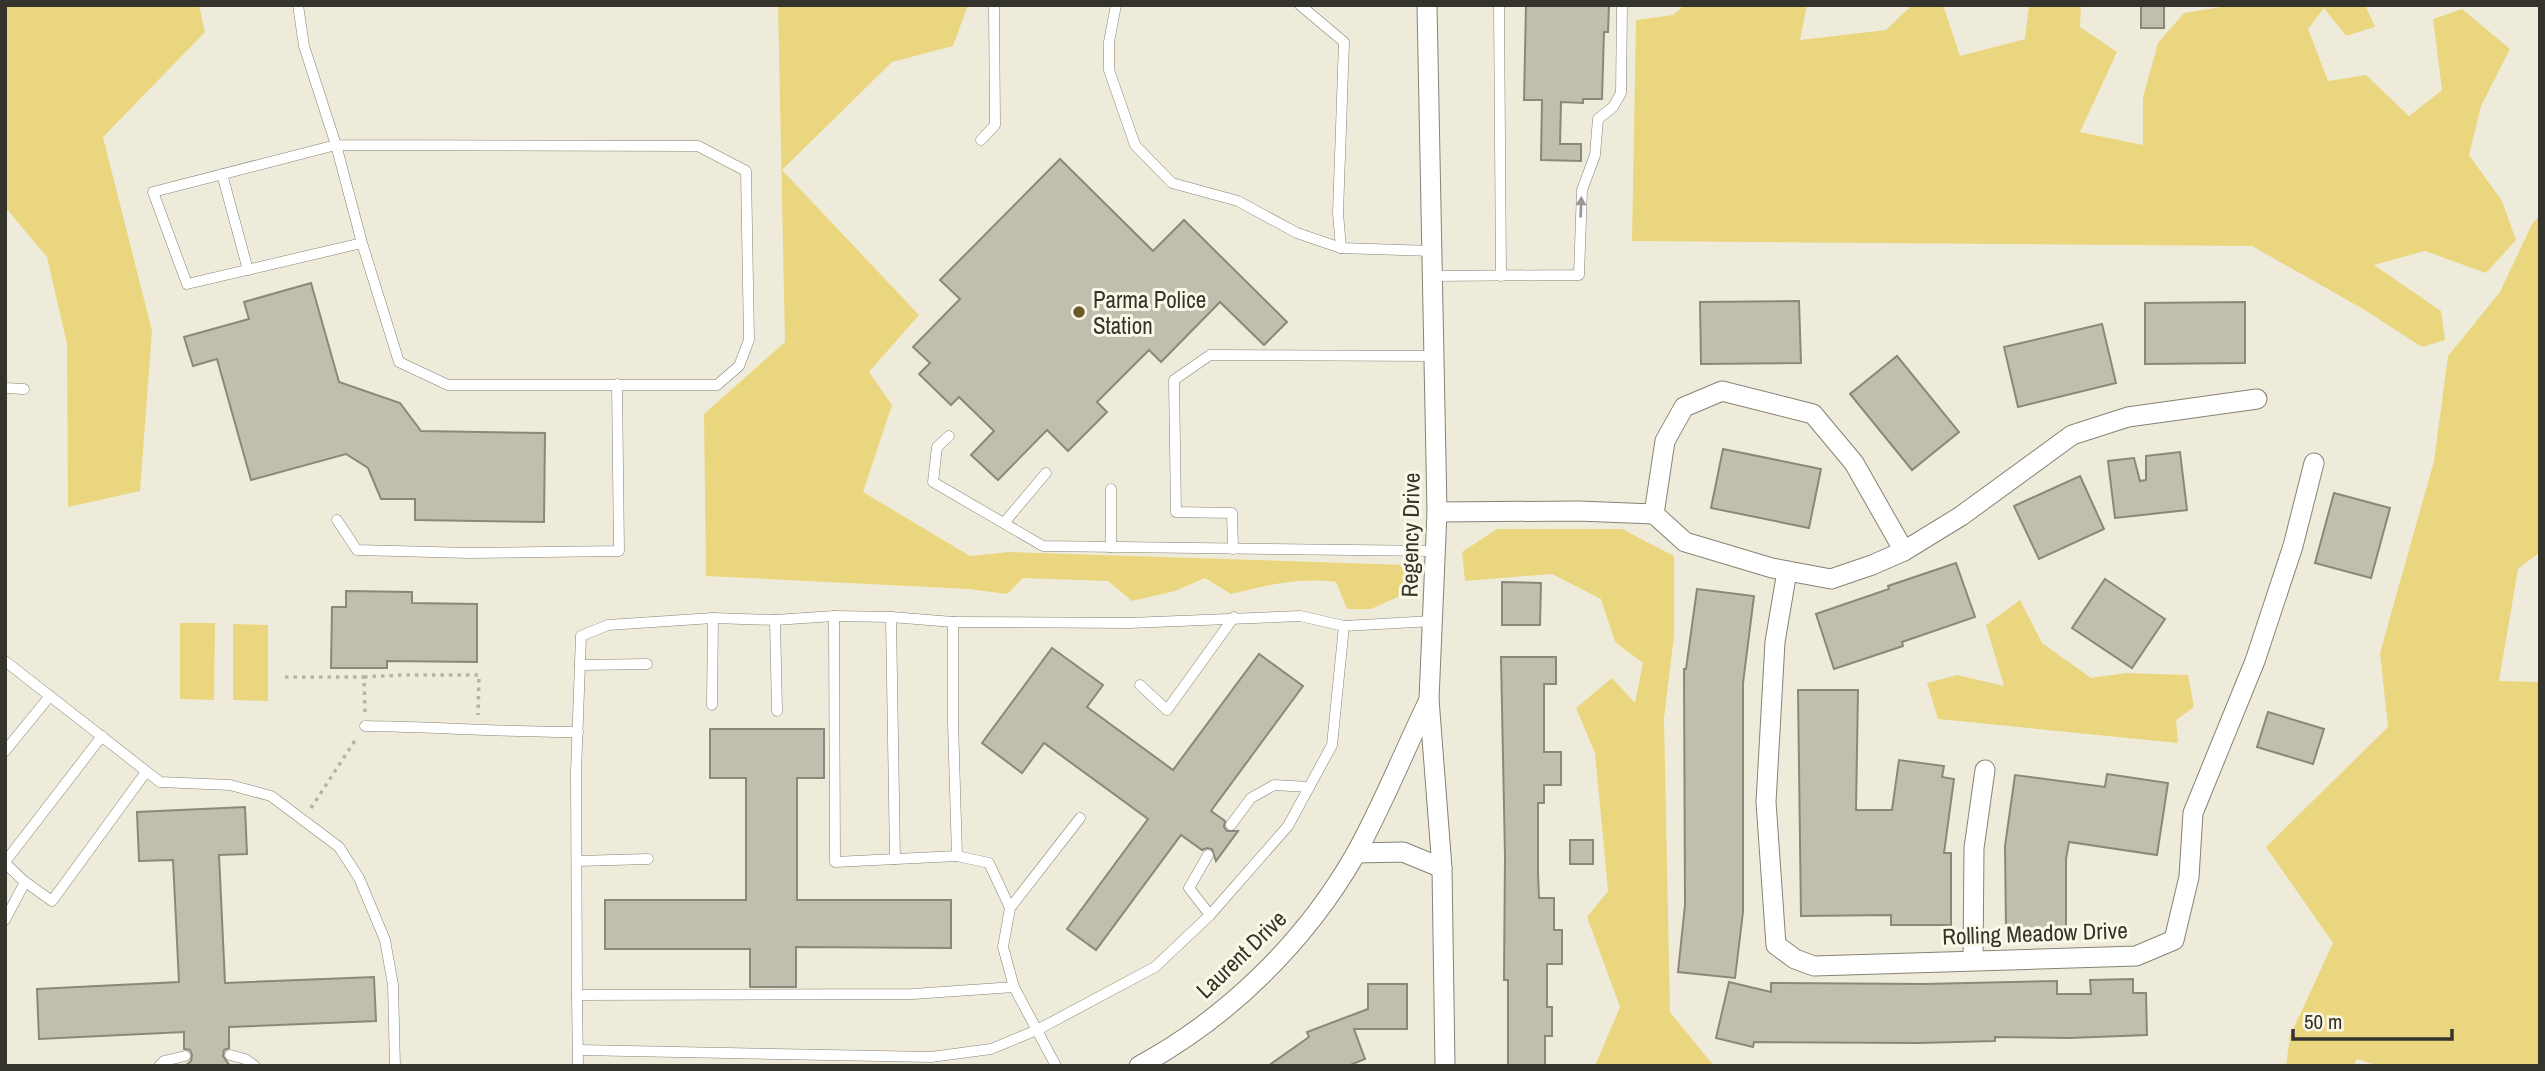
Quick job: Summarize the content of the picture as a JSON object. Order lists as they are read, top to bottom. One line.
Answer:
{"streets":{"street":["Regency Drive","Rolling Meadow Drive","Laurent Drive"]},"crossings":[["Regency Drive","Laurent Drive"]],"places":["Parma Police Station"],"scale_bar":"50 m"}
